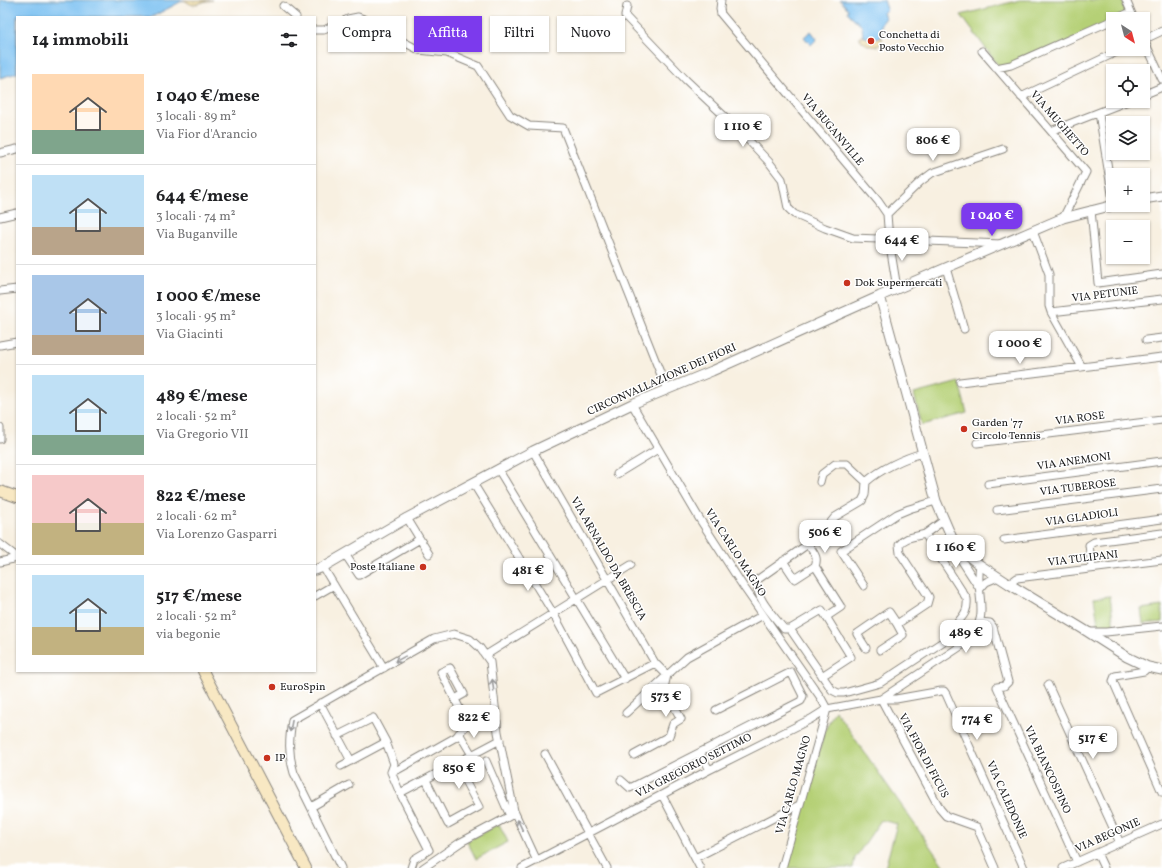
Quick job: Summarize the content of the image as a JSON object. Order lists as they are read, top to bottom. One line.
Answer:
{"streets":{"street":["VIA MUGHETTO","VIA BUGANVILLE","VIA PETUNIE","CIRCONVALLAZIONE DEI FIORI","VIA ROSE","VIA ANEMONI","VIA TUBEROSE","VIA GLADIOLI","VIA CARLO MAGNO","VIA ARNALDO DA BRESCIA","VIA TULIPANI","VIA FIOR DI FICUS","VIA GREGORIO SETTIMO","VIA BIANCOSPINO","VIA CALEDONIE","VIA BEGONIE"]},"crossings":[["VIA MUGHETTO","CIRCONVALLAZIONE DEI FIORI"],["CIRCONVALLAZIONE DEI FIORI","VIA CARLO MAGNO"],["CIRCONVALLAZIONE DEI FIORI","VIA ARNALDO DA BRESCIA"],["VIA CARLO MAGNO","VIA GREGORIO SETTIMO"],["VIA FIOR DI FICUS","VIA GREGORIO SETTIMO"],["VIA FIOR DI FICUS","VIA CALEDONIE"],["VIA GREGORIO SETTIMO","VIA CALEDONIE"],["VIA BIANCOSPINO","VIA BEGONIE"]],"places":["Conchetta di Posto Vecchio","Dok Supermercati","Garden '77 Circolo Tennis","Poste Italiane","EuroSpin","IP"],"north":"bottom right","page":{"map_buttons":["+","−"],"chip":["Compra","Affitta","Filtri","Nuovo"],"heading":"14 immobili","list":[{"name":"1 040 €/mese","note":"3 locali · 89 m² · Via Fior d'Arancio"},{"name":"644 €/mese","note":"3 locali · 74 m² · Via Buganville"},{"name":"1 000 €/mese","note":"3 locali · 95 m² · Via Giacinti"},{"name":"489 €/mese","note":"2 locali · 52 m² · Via Gregorio VII"},{"name":"822 €/mese","note":"2 locali · 62 m² · Via Lorenzo Gasparri"},{"name":"517 €/mese","note":"2 locali · 52 m² · via begonie"}],"price":["1 110 €","806 €","1 040 €","644 €","1 000 €","506 €","1 160 €","481 €","489 €","573 €","822 €","774 €","517 €","850 €"]}}
